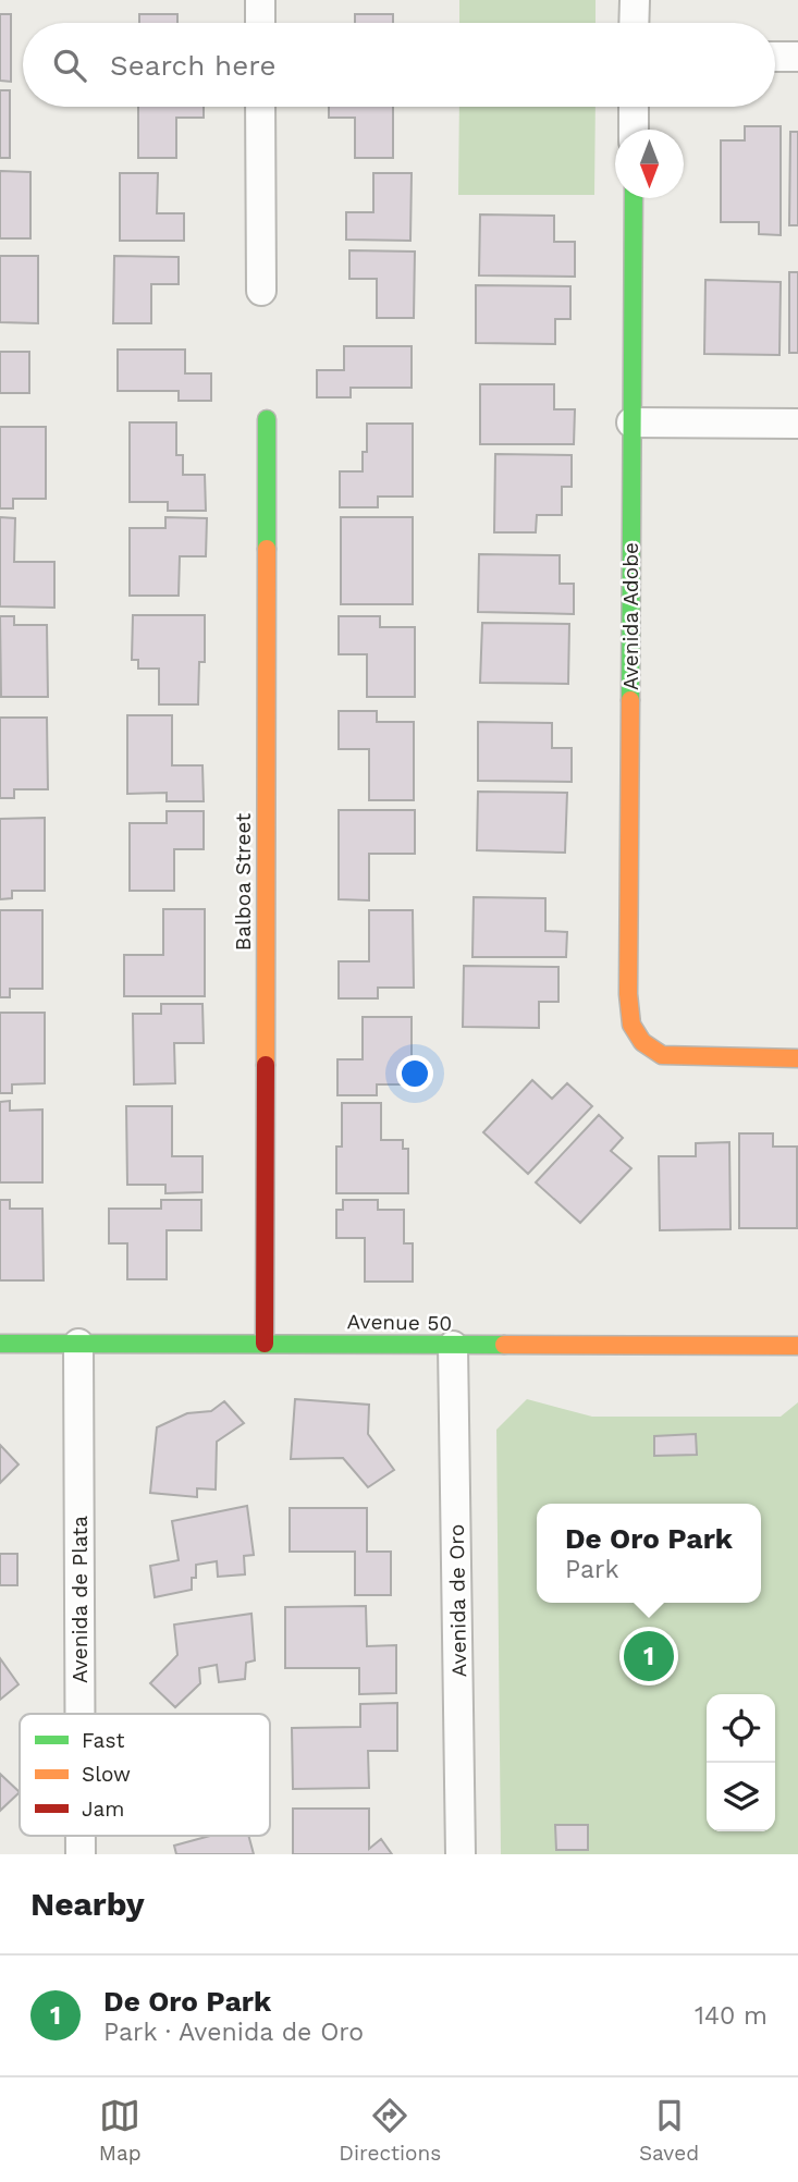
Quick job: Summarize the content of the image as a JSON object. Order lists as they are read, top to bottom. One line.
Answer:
{"streets":{"street":["Avenida Adobe","Balboa Street","Avenue 50","Avenida de Plata","Avenida de Oro"]},"crossings":[["Balboa Street","Avenue 50"],["Avenue 50","Avenida de Plata"],["Avenue 50","Avenida de Oro"]],"legend":["Fast","Slow","Jam"],"north":"bottom","page":{"search":"Search here","popup":["De Oro Park","Park"],"pins":"1","heading":"Nearby","list":[{"mark":"1","name":"De Oro Park","note":"Park · Avenida de Oro","value":"140 m"}],"nav":["Map","Directions","Saved"]}}
